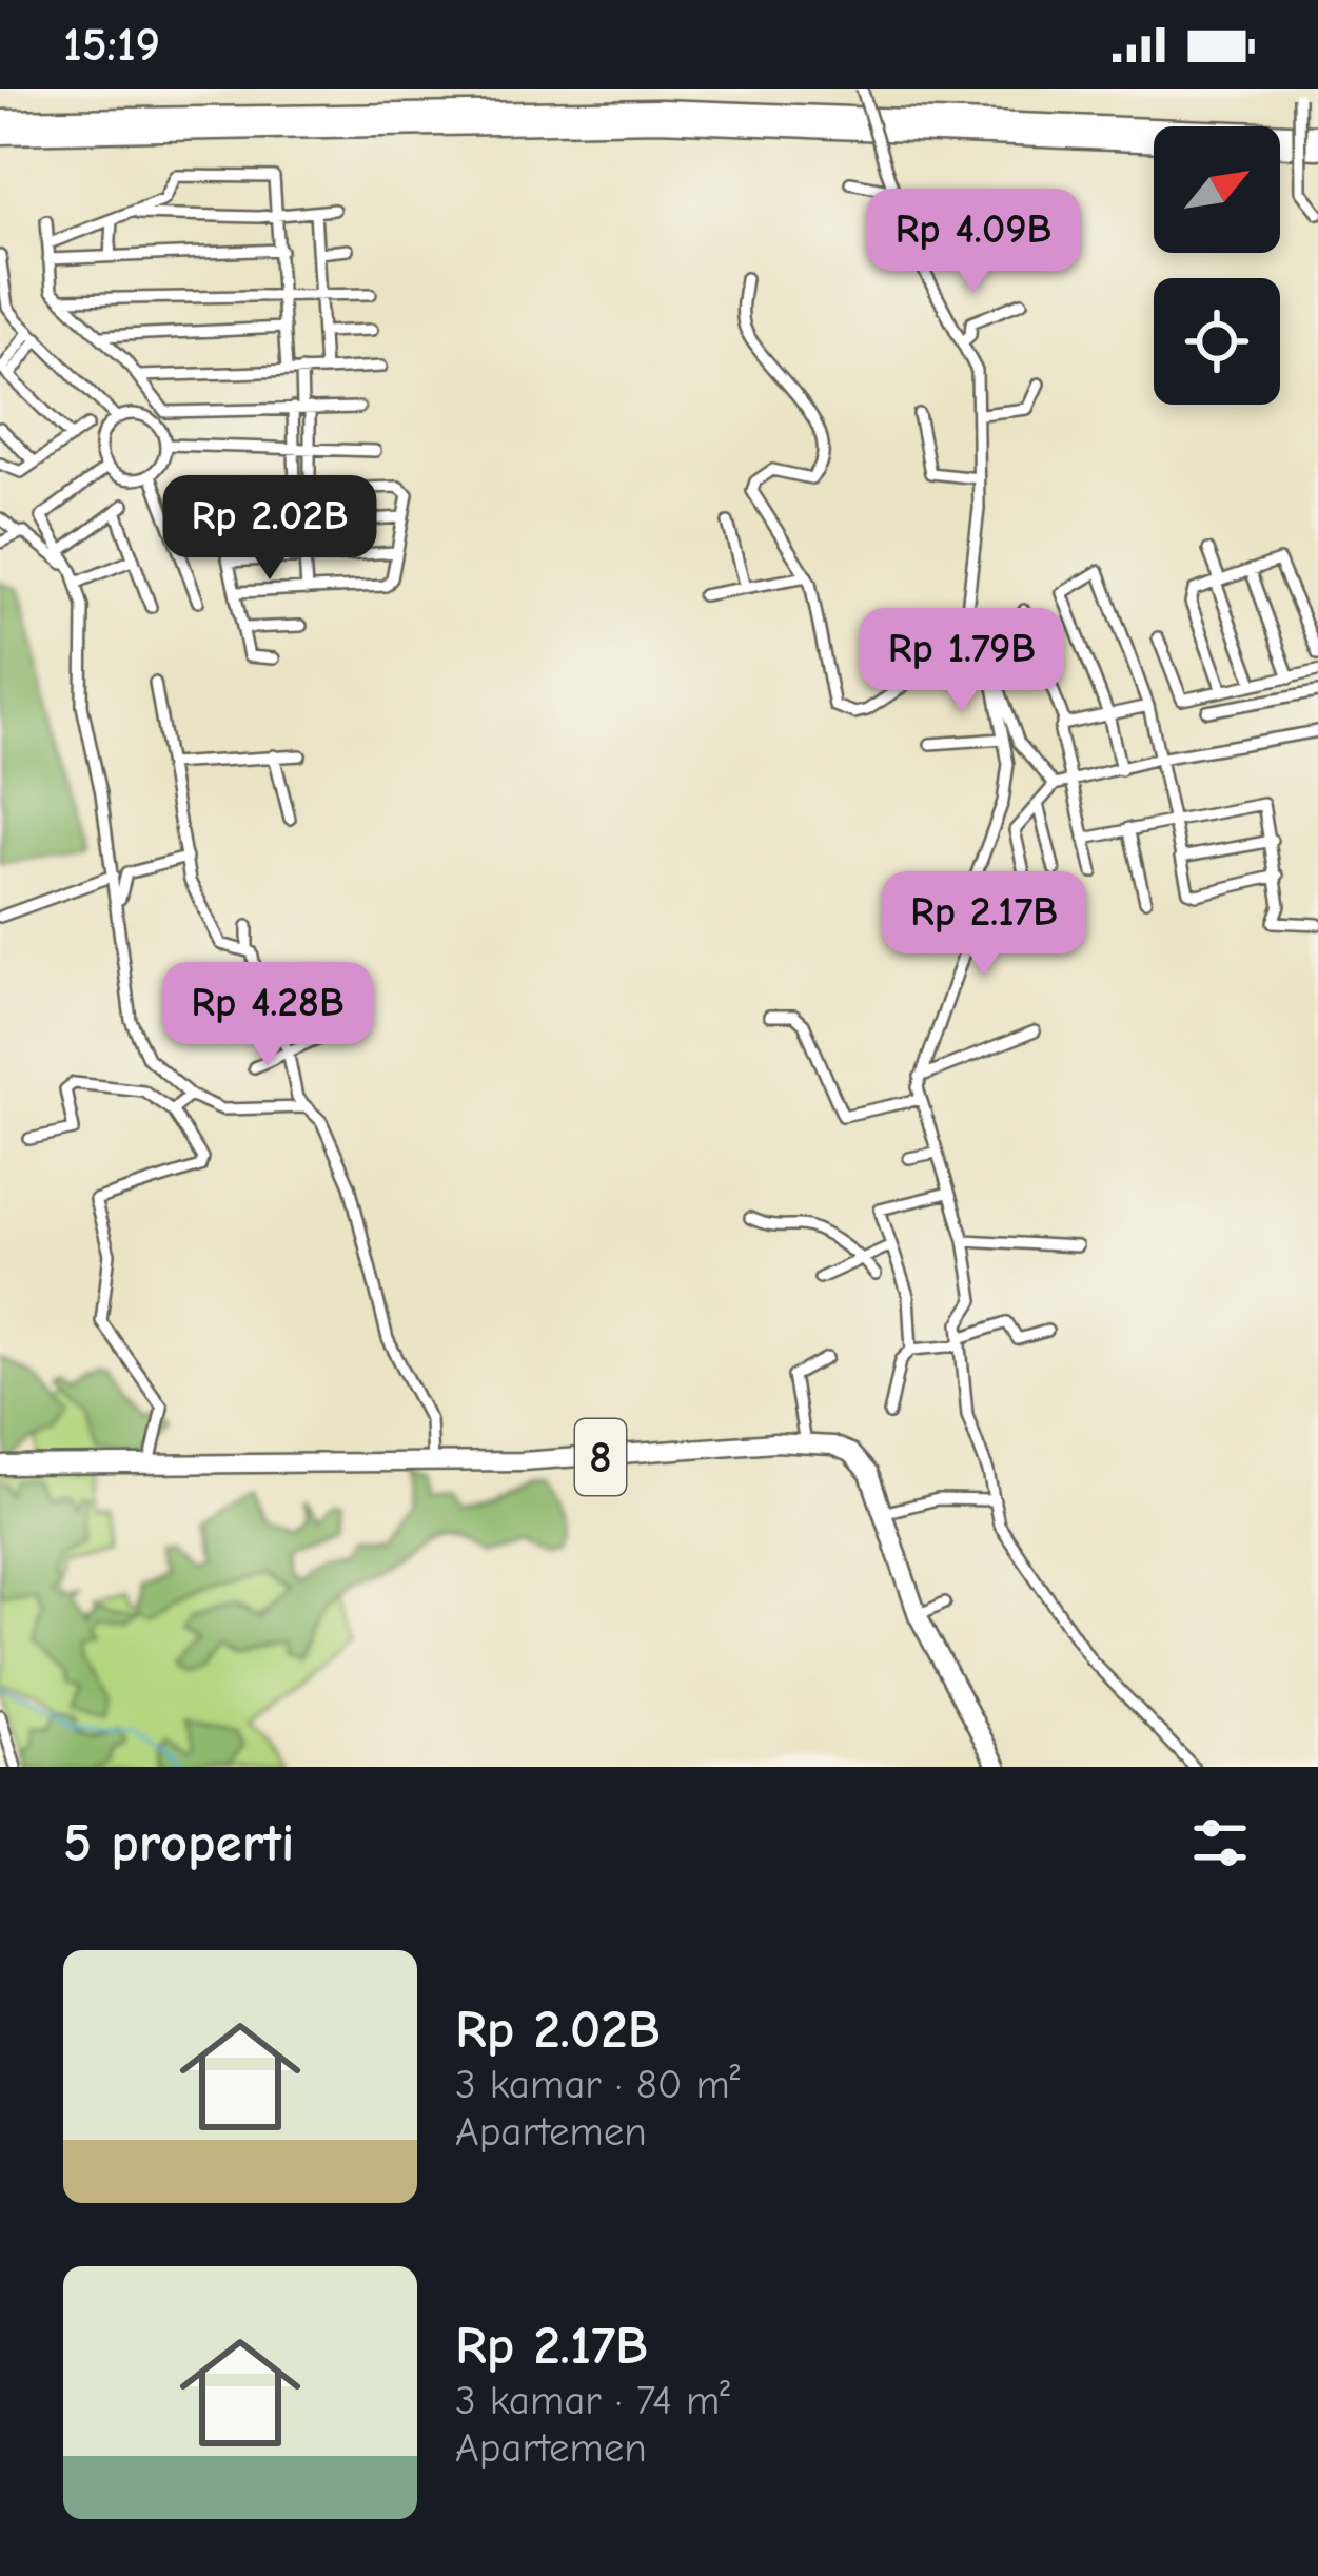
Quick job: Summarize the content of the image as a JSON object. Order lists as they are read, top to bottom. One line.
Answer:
{"streets":{"highway":["8"]},"north":"top right","page":{"status":"15:19","price":["Rp 4.09B","Rp 2.02B","Rp 1.79B","Rp 2.17B","Rp 4.28B"],"heading":"5 properti","list":[{"name":"Rp 2.02B","note":"3 kamar · 80 m² · Apartemen"},{"name":"Rp 2.17B","note":"3 kamar · 74 m² · Apartemen"}]}}
